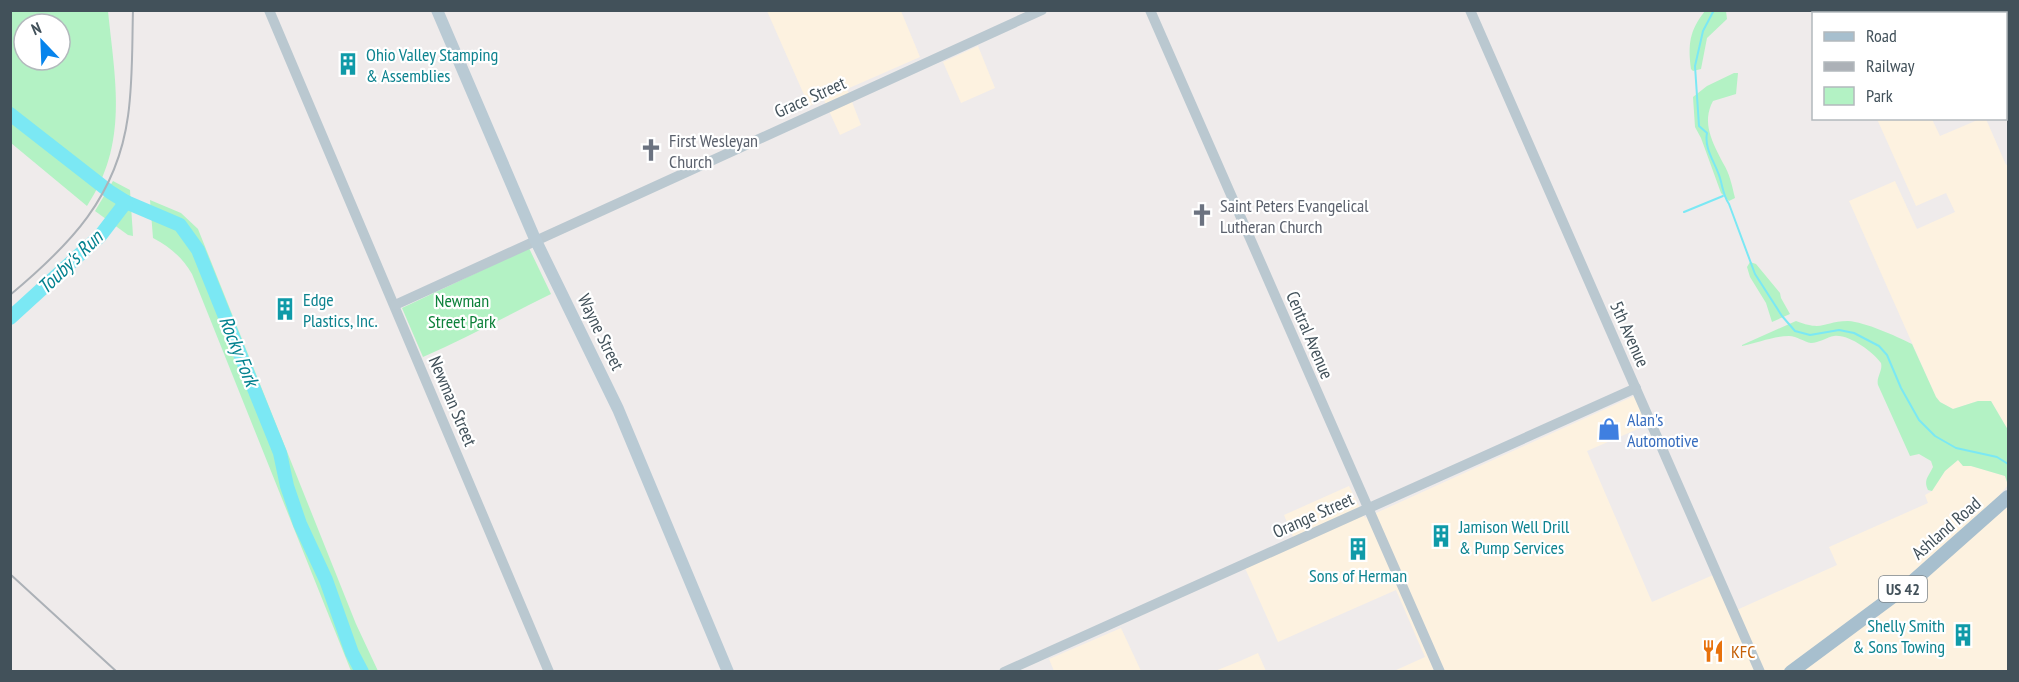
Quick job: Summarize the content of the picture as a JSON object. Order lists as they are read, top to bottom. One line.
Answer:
{"streets":{"main road":["Wayne Street","Ashland Road","US 42"],"street":["Grace Street","5th Avenue","Central Avenue","Newman Street","Orange Street"]},"crossings":[["Grace Street","Wayne Street"],["Grace Street","Newman Street"],["5th Avenue","Orange Street"],["Central Avenue","Orange Street"]],"water":["Touby's Run","Rocky Fork"],"parks":["Newman Street Park"],"places":{"building":["Ohio Valley Stamping & Assemblies","Edge Plastics, Inc.","Jamison Well Drill & Pump Services","Sons of Herman","Shelly Smith & Sons Towing"],"church":["First Wesleyan Church","Saint Peters Evangelical Lutheran Church"],"shop":["Alan's Automotive"],"restaurant":["KFC"]},"legend":["Road","Railway","Park"],"north":"top left"}
